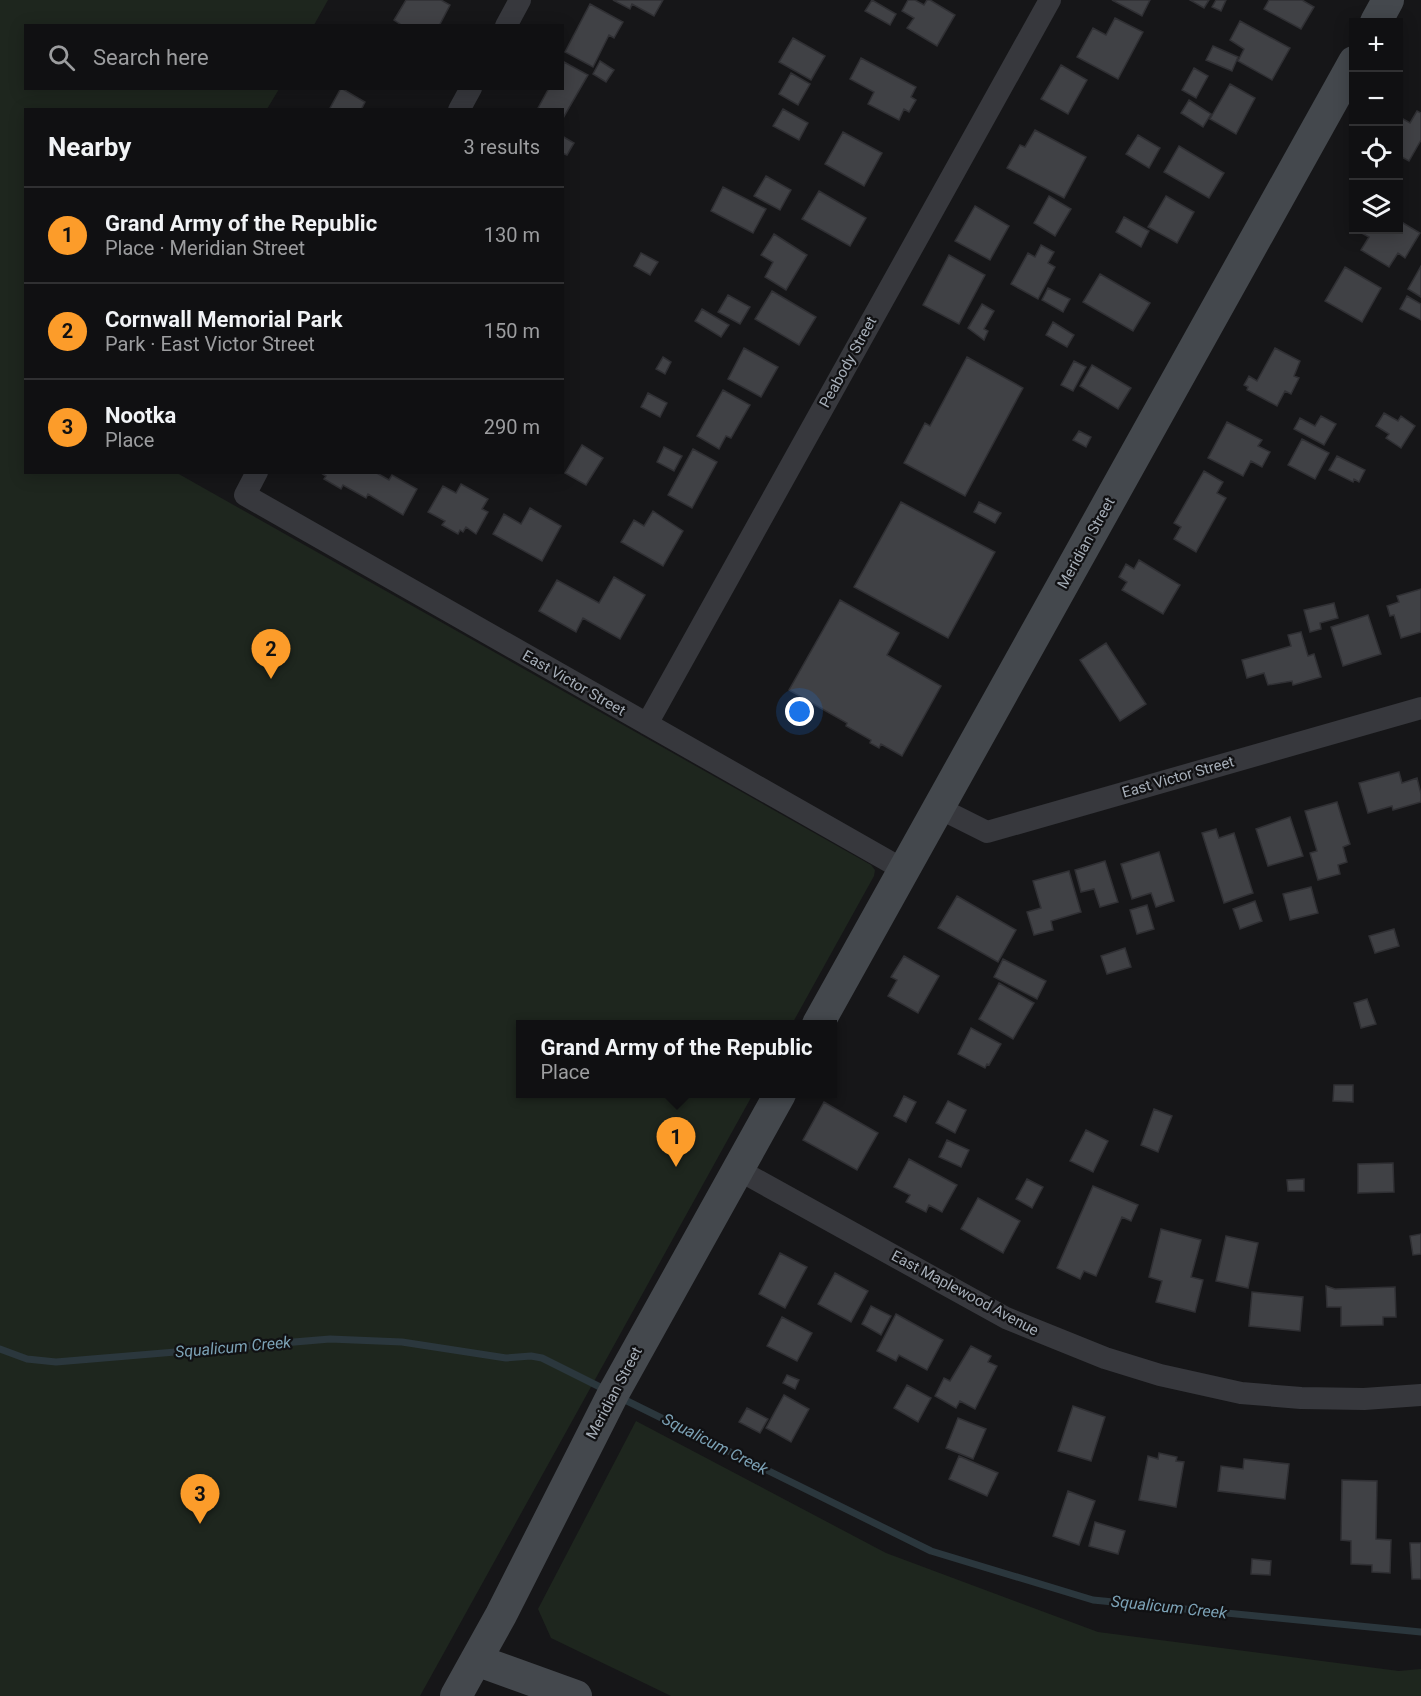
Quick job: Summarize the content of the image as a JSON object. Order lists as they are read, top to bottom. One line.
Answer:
{"streets":{"main road":["Meridian Street"],"street":["Peabody Street","East Victor Street","East Maplewood Avenue"]},"crossings":[["Peabody Street","East Victor Street"],["Meridian Street","East Victor Street"],["Meridian Street","East Maplewood Avenue"]],"water":["Squalicum Creek"],"page":{"map_buttons":["+","−"],"search":"Search here","heading":["Nearby","3 results"],"list":[{"mark":"1","name":"Grand Army of the Republic","note":"Place · Meridian Street","value":"130 m"},{"mark":"2","name":"Cornwall Memorial Park","note":"Park · East Victor Street","value":"150 m"},{"mark":"3","name":"Nootka","note":"Place","value":"290 m"}],"pins":["2","1","3"],"popup":["Grand Army of the Republic","Place"]}}
